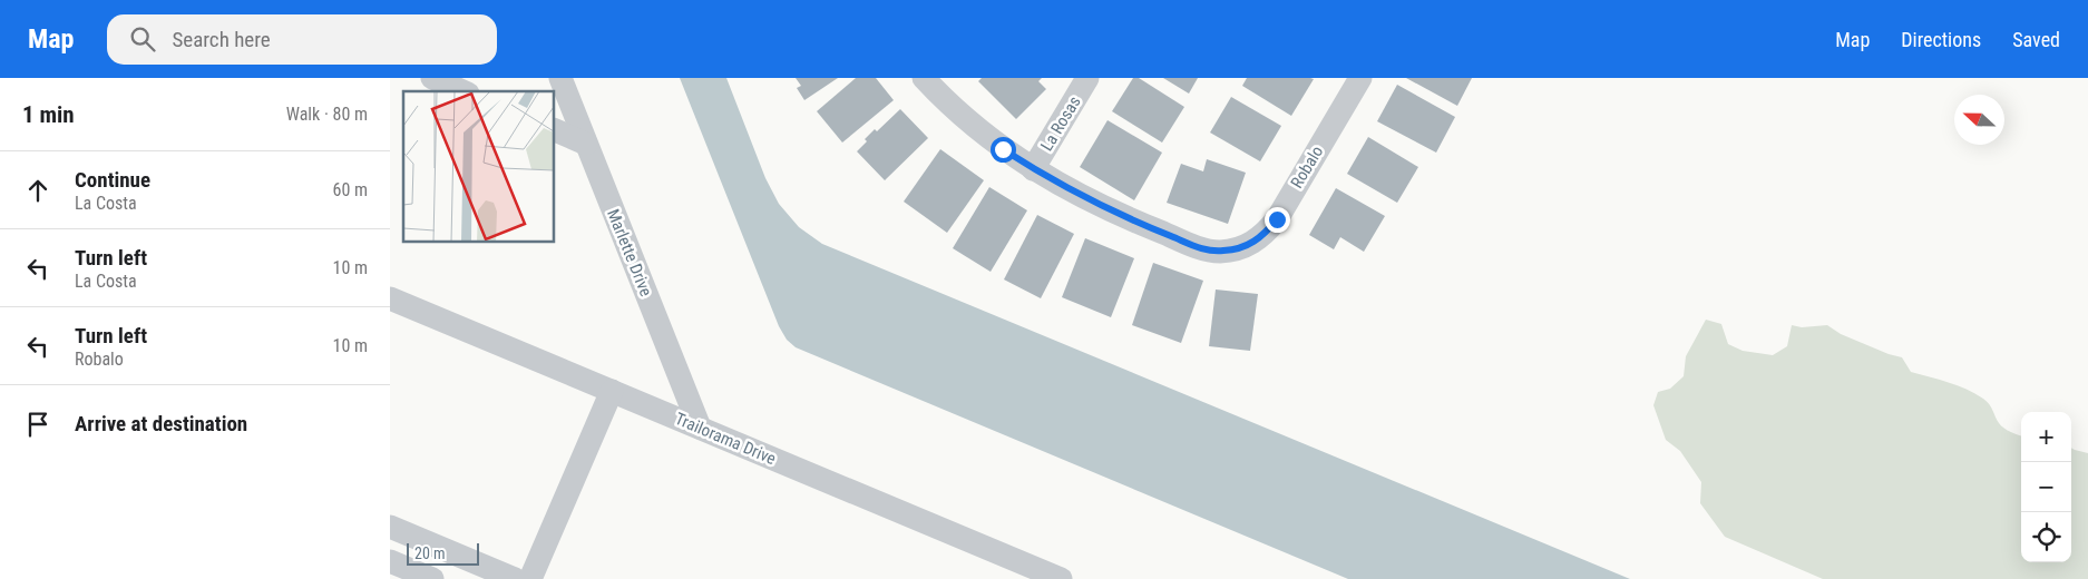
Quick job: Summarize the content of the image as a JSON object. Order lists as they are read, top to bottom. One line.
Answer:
{"streets":{"street":["La Rosas","Robalo","Marlette Drive","Trailorama Drive"]},"crossings":[["La Rosas","Robalo"],["Marlette Drive","Trailorama Drive"]],"scale_bar":"20 m","north":"left","page":{"header":"Map","search":"Search here","nav":["Map","Directions","Saved"],"heading":["1 min","Walk · 80 m"],"list":[["Continue","La Costa","60 m"],["Turn left","La Costa","10 m"],["Turn left","Robalo","10 m"],"Arrive at destination"],"map_buttons":["+","−"],"scale":"20 m"}}
